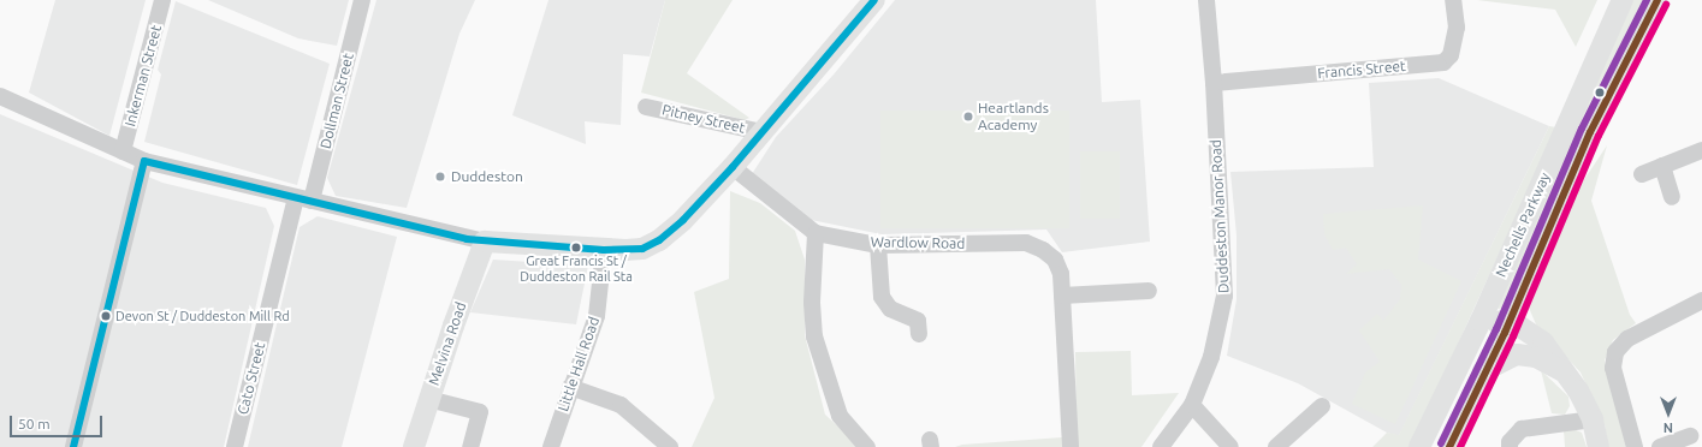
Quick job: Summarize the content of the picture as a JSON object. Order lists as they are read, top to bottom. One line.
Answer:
{"streets":{"main road":["Nechells Parkway","Melvina Road"],"street":["Francis Street","Inkerman Street","Dollman Street","Pitney Street","Duddeston Manor Road","Wardlow Road","Little Hall Road","Cato Street"]},"crossings":[["Francis Street","Duddeston Manor Road"],["Dollman Street","Cato Street"]],"places":["Heartlands Academy","Duddeston","Great Francis St / Duddeston Rail Sta","Devon St / Duddeston Mill Rd"],"scale_bar":"50 m","north":"bottom"}
